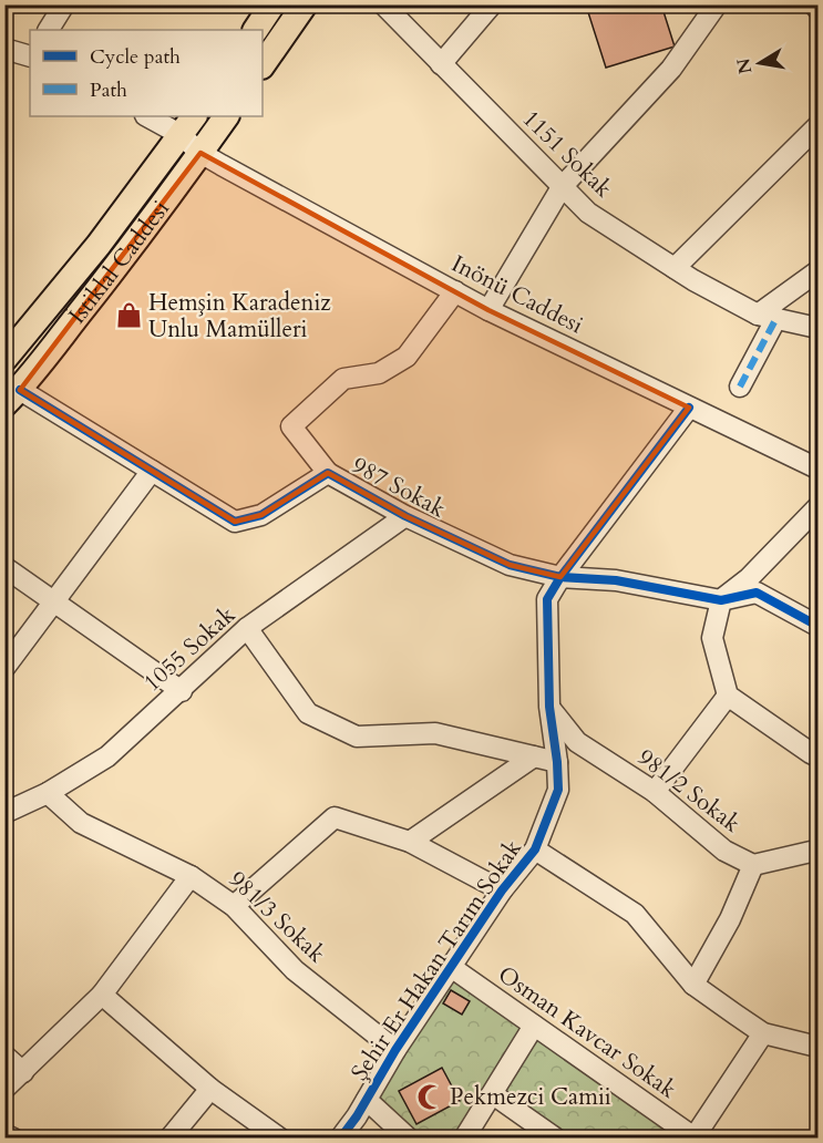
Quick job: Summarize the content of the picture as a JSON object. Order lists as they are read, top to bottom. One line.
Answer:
{"streets":{"main road":["İstiklal Caddesi"],"street":["1151 Sokak","Inönü Caddesi","987 Sokak","1055 Sokak","981/2 Sokak","981/3 Sokak","Şehir Er Hakan Tarım Sokak","Osman Kavcar Sokak"]},"crossings":[["İstiklal Caddesi","Inönü Caddesi"],["İstiklal Caddesi","987 Sokak"],["Inönü Caddesi","Şehir Er Hakan Tarım Sokak"],["987 Sokak","1055 Sokak"],["987 Sokak","Şehir Er Hakan Tarım Sokak"],["1055 Sokak","981/3 Sokak"],["981/2 Sokak","Şehir Er Hakan Tarım Sokak"],["981/3 Sokak","Şehir Er Hakan Tarım Sokak"],["Şehir Er Hakan Tarım Sokak","Osman Kavcar Sokak"]],"places":{"shop":["Hemşin Karadeniz Unlu Mamülleri"],"mosque":["Pekmezci Camii"]},"legend":["Cycle path","Path"],"north":"left"}
